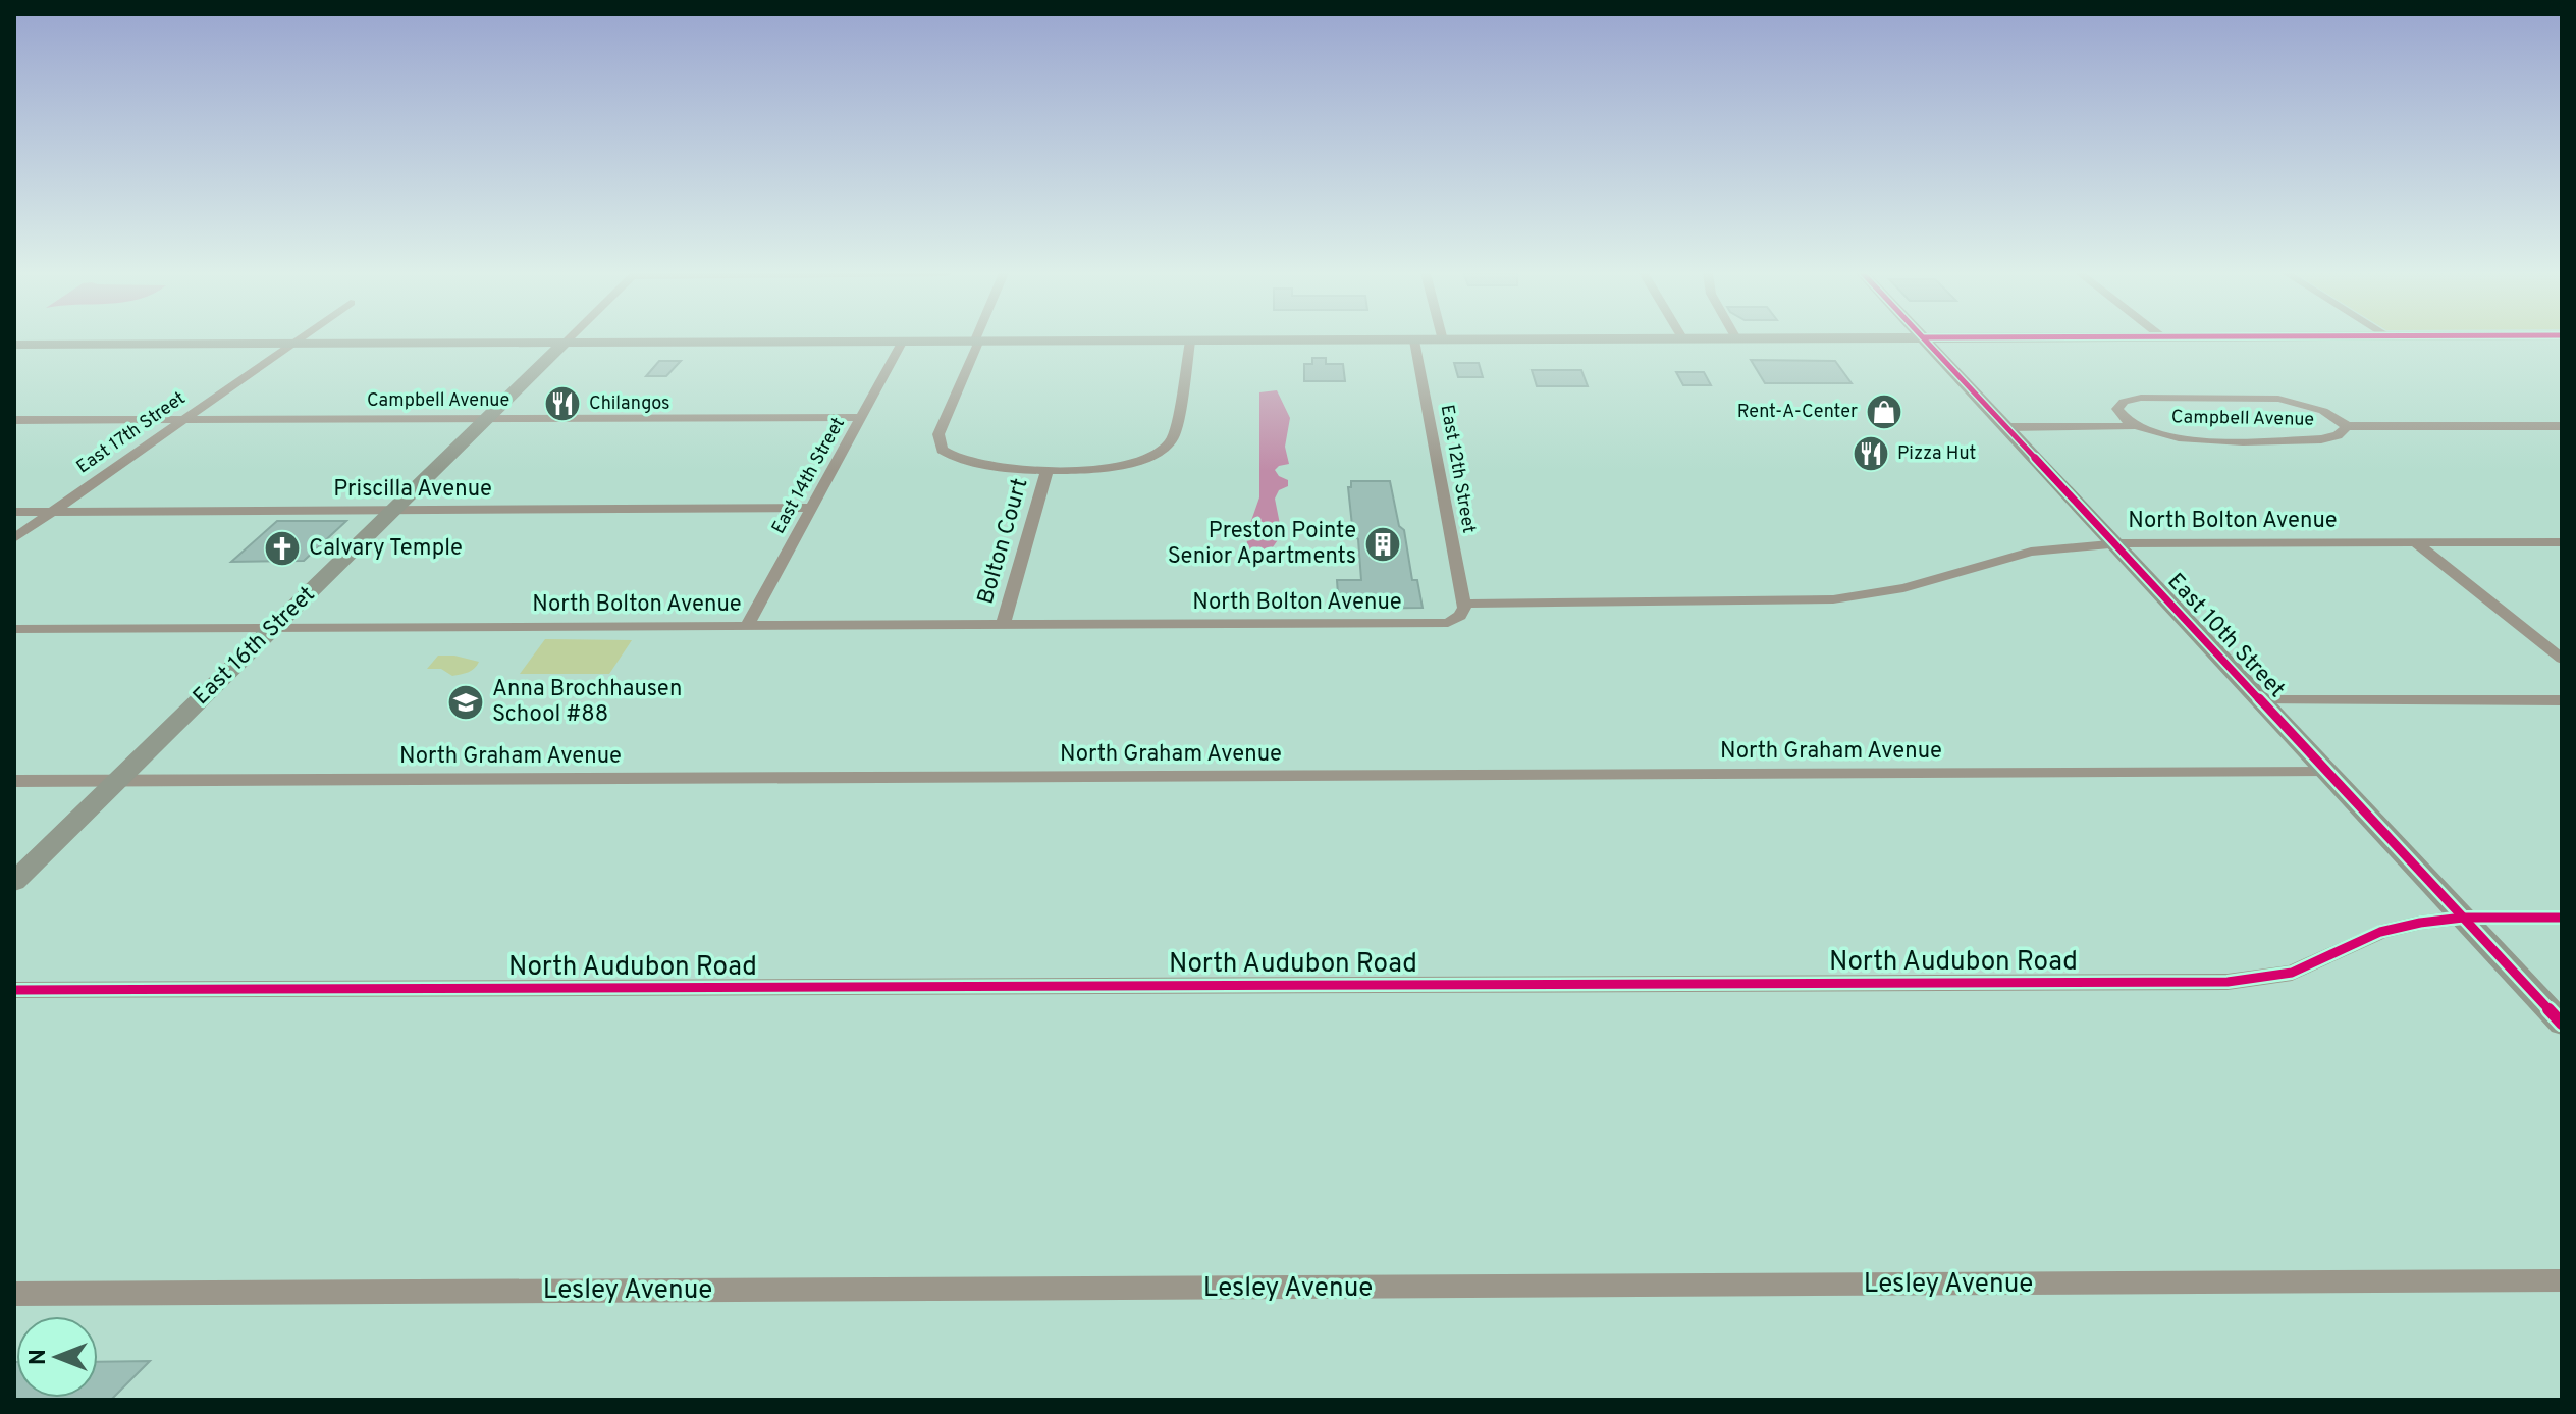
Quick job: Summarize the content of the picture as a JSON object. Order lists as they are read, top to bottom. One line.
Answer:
{"streets":{"main road":["East 10th Street","East 16th Street"],"street":["Campbell Avenue","East 17th Street","East 12th Street","East 14th Street","Priscilla Avenue","North Bolton Avenue","Bolton Court","North Graham Avenue","North Audubon Road","Lesley Avenue"]},"crossings":[["Campbell Avenue","East 17th Street"],["Campbell Avenue","East 14th Street"],["Campbell Avenue","East 10th Street"],["Campbell Avenue","East 16th Street"],["East 17th Street","Priscilla Avenue"],["East 12th Street","North Bolton Avenue"],["East 14th Street","Priscilla Avenue"],["East 14th Street","North Bolton Avenue"],["Priscilla Avenue","East 16th Street"],["North Bolton Avenue","Bolton Court"],["North Bolton Avenue","East 10th Street"],["North Bolton Avenue","East 16th Street"],["East 10th Street","North Graham Avenue"],["East 10th Street","North Audubon Road"],["East 16th Street","North Graham Avenue"]],"places":{"restaurant":["Chilangos","Pizza Hut"],"shop":["Rent-A-Center"],"building":["Preston Pointe Senior Apartments"],"church":["Calvary Temple"],"school or university":["Anna Brochhausen School #88"]},"north":"left"}
